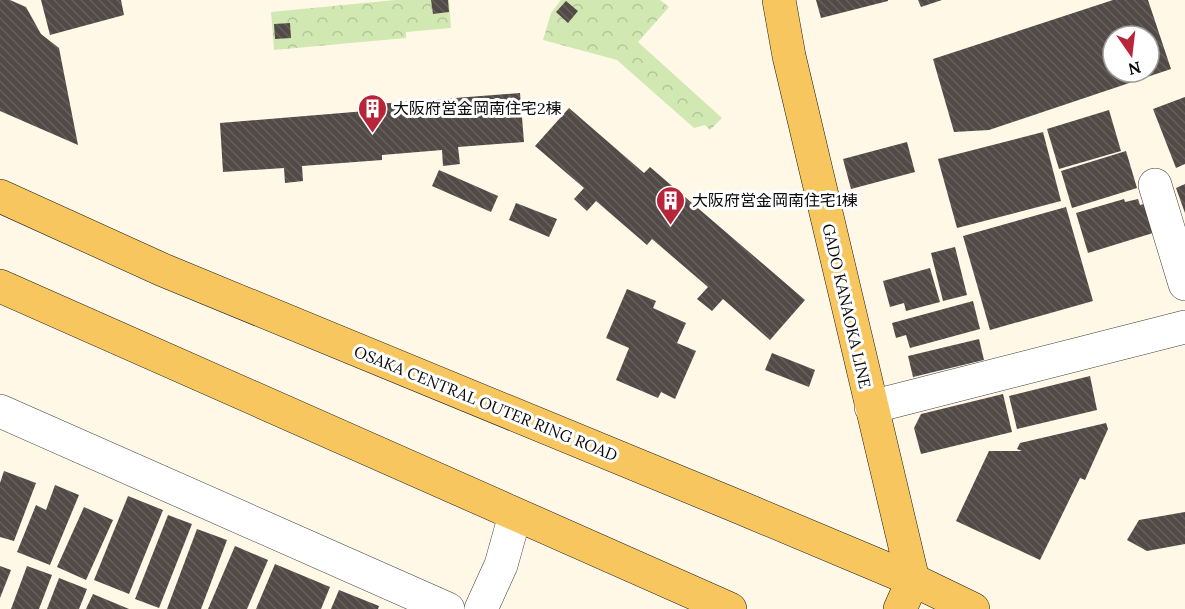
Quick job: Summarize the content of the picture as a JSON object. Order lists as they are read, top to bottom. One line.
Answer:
{"streets":{"main road":["GADO KANAOKA LINE","OSAKA CENTRAL OUTER RING ROAD"]},"crossings":[["GADO KANAOKA LINE","OSAKA CENTRAL OUTER RING ROAD"]],"places":{"building":["大阪府営金岡南住宅2棟","大阪府営金岡南住宅1棟"]},"north":"bottom"}
